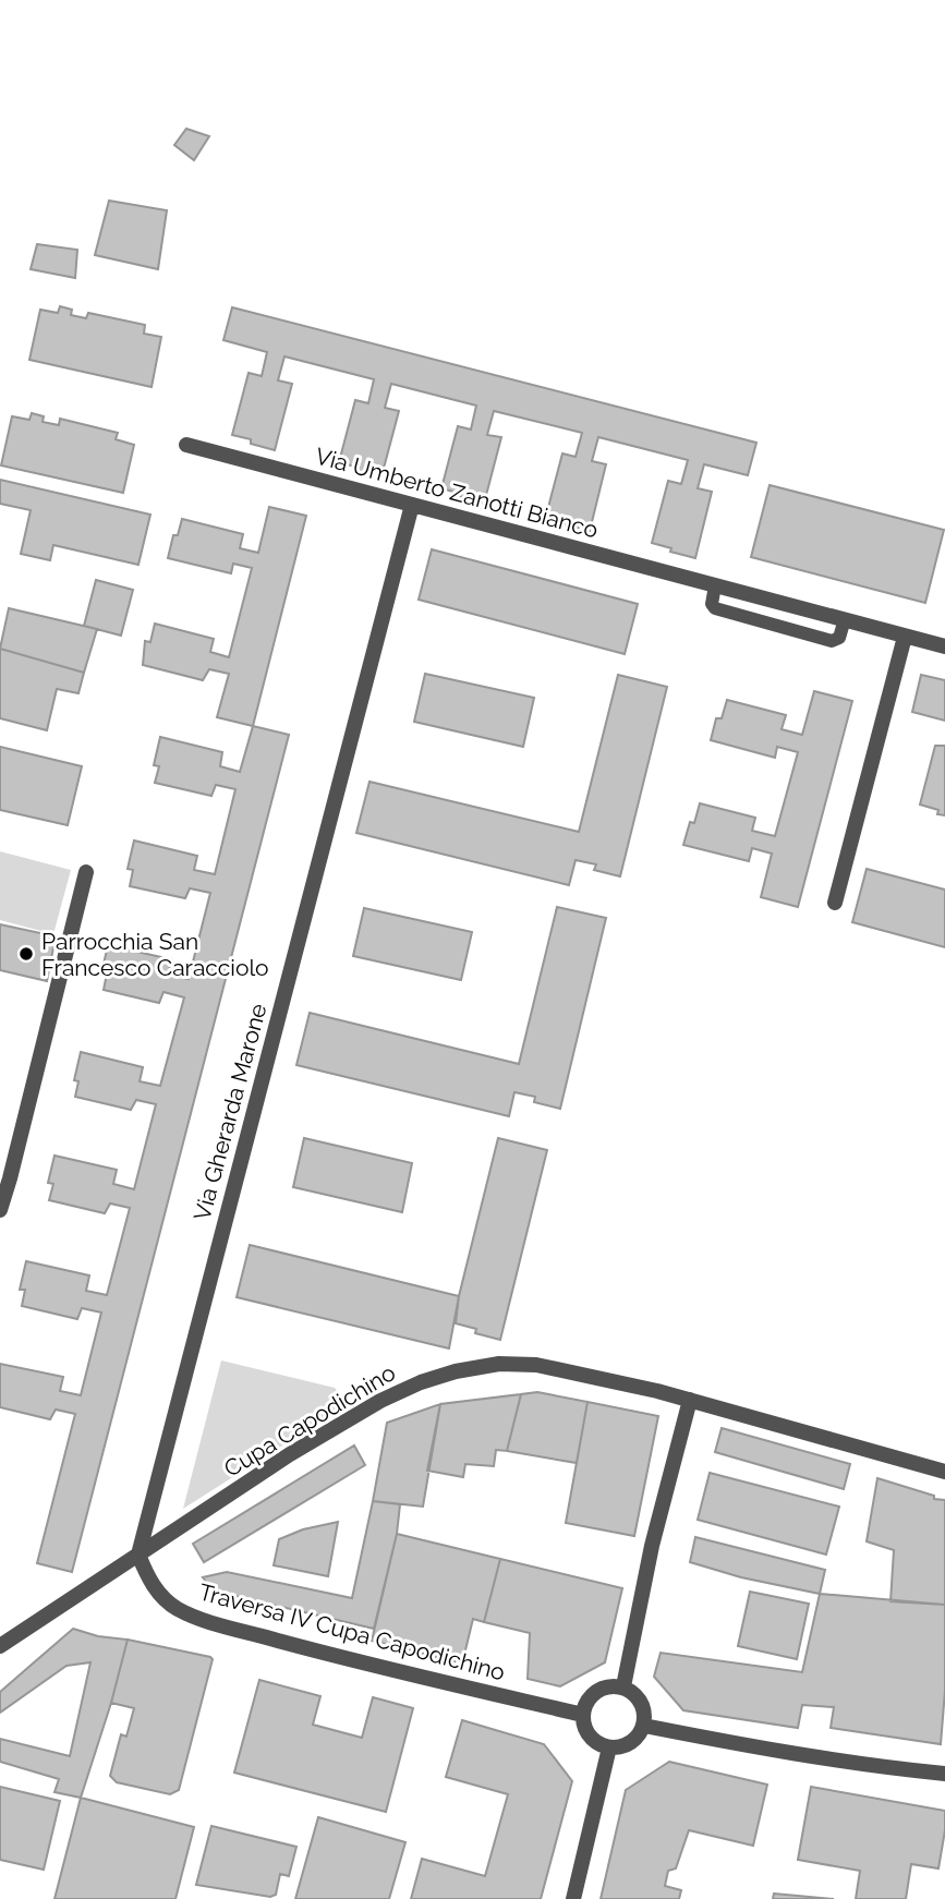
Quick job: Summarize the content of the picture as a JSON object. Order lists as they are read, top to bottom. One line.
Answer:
{"streets":{"street":["Via Umberto Zanotti Bianco","Via Gherarda Marone","Cupa Capodichino","Traversa IV Cupa Capodichino"]},"crossings":[["Via Umberto Zanotti Bianco","Via Gherarda Marone"],["Via Gherarda Marone","Cupa Capodichino"],["Via Gherarda Marone","Traversa IV Cupa Capodichino"],["Cupa Capodichino","Traversa IV Cupa Capodichino"]],"places":["Parrocchia San Francesco Caracciolo"]}
